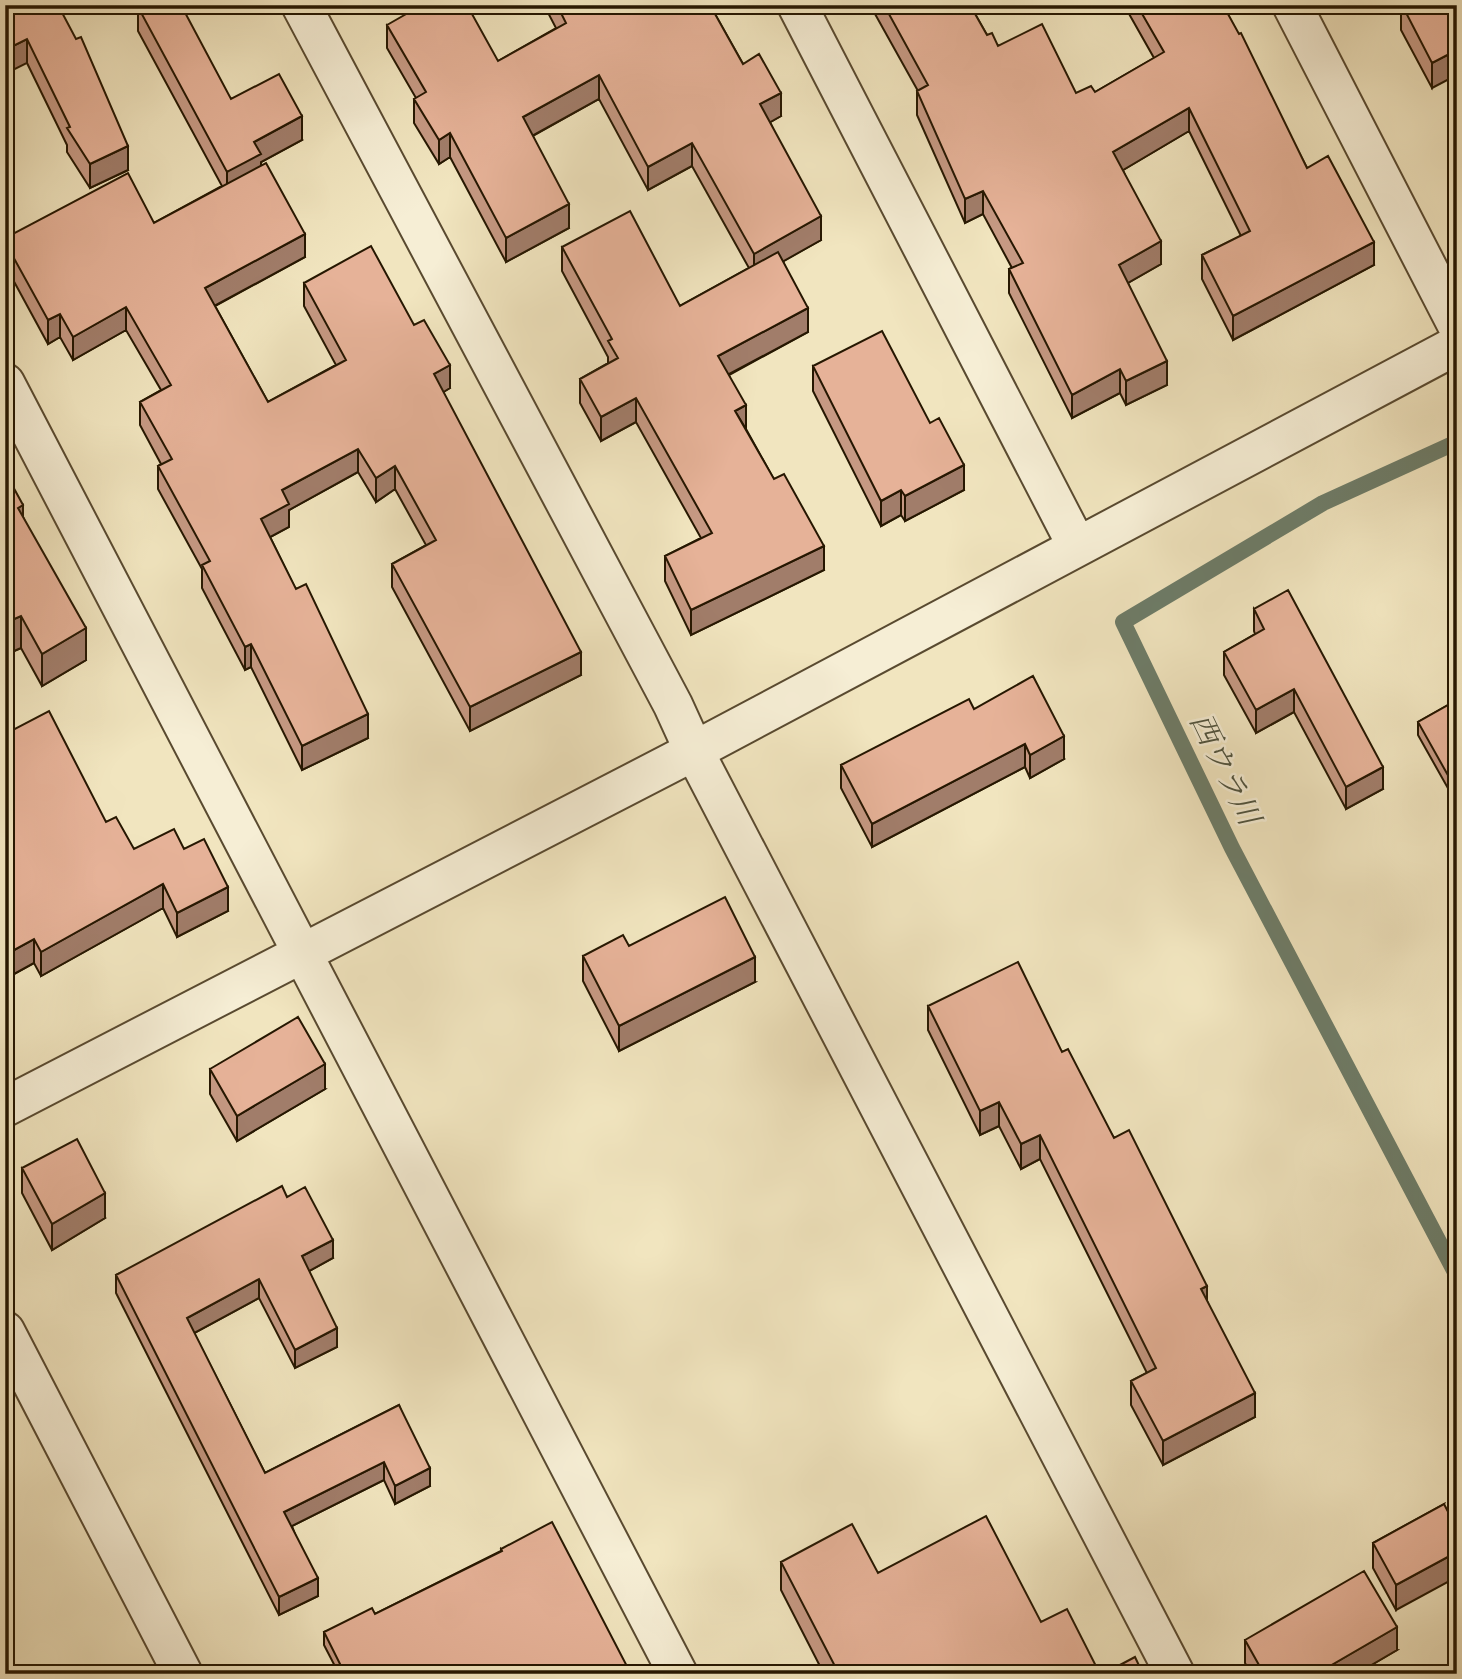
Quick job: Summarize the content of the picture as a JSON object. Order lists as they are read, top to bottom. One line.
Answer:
{"water":["西ウラ川"]}
